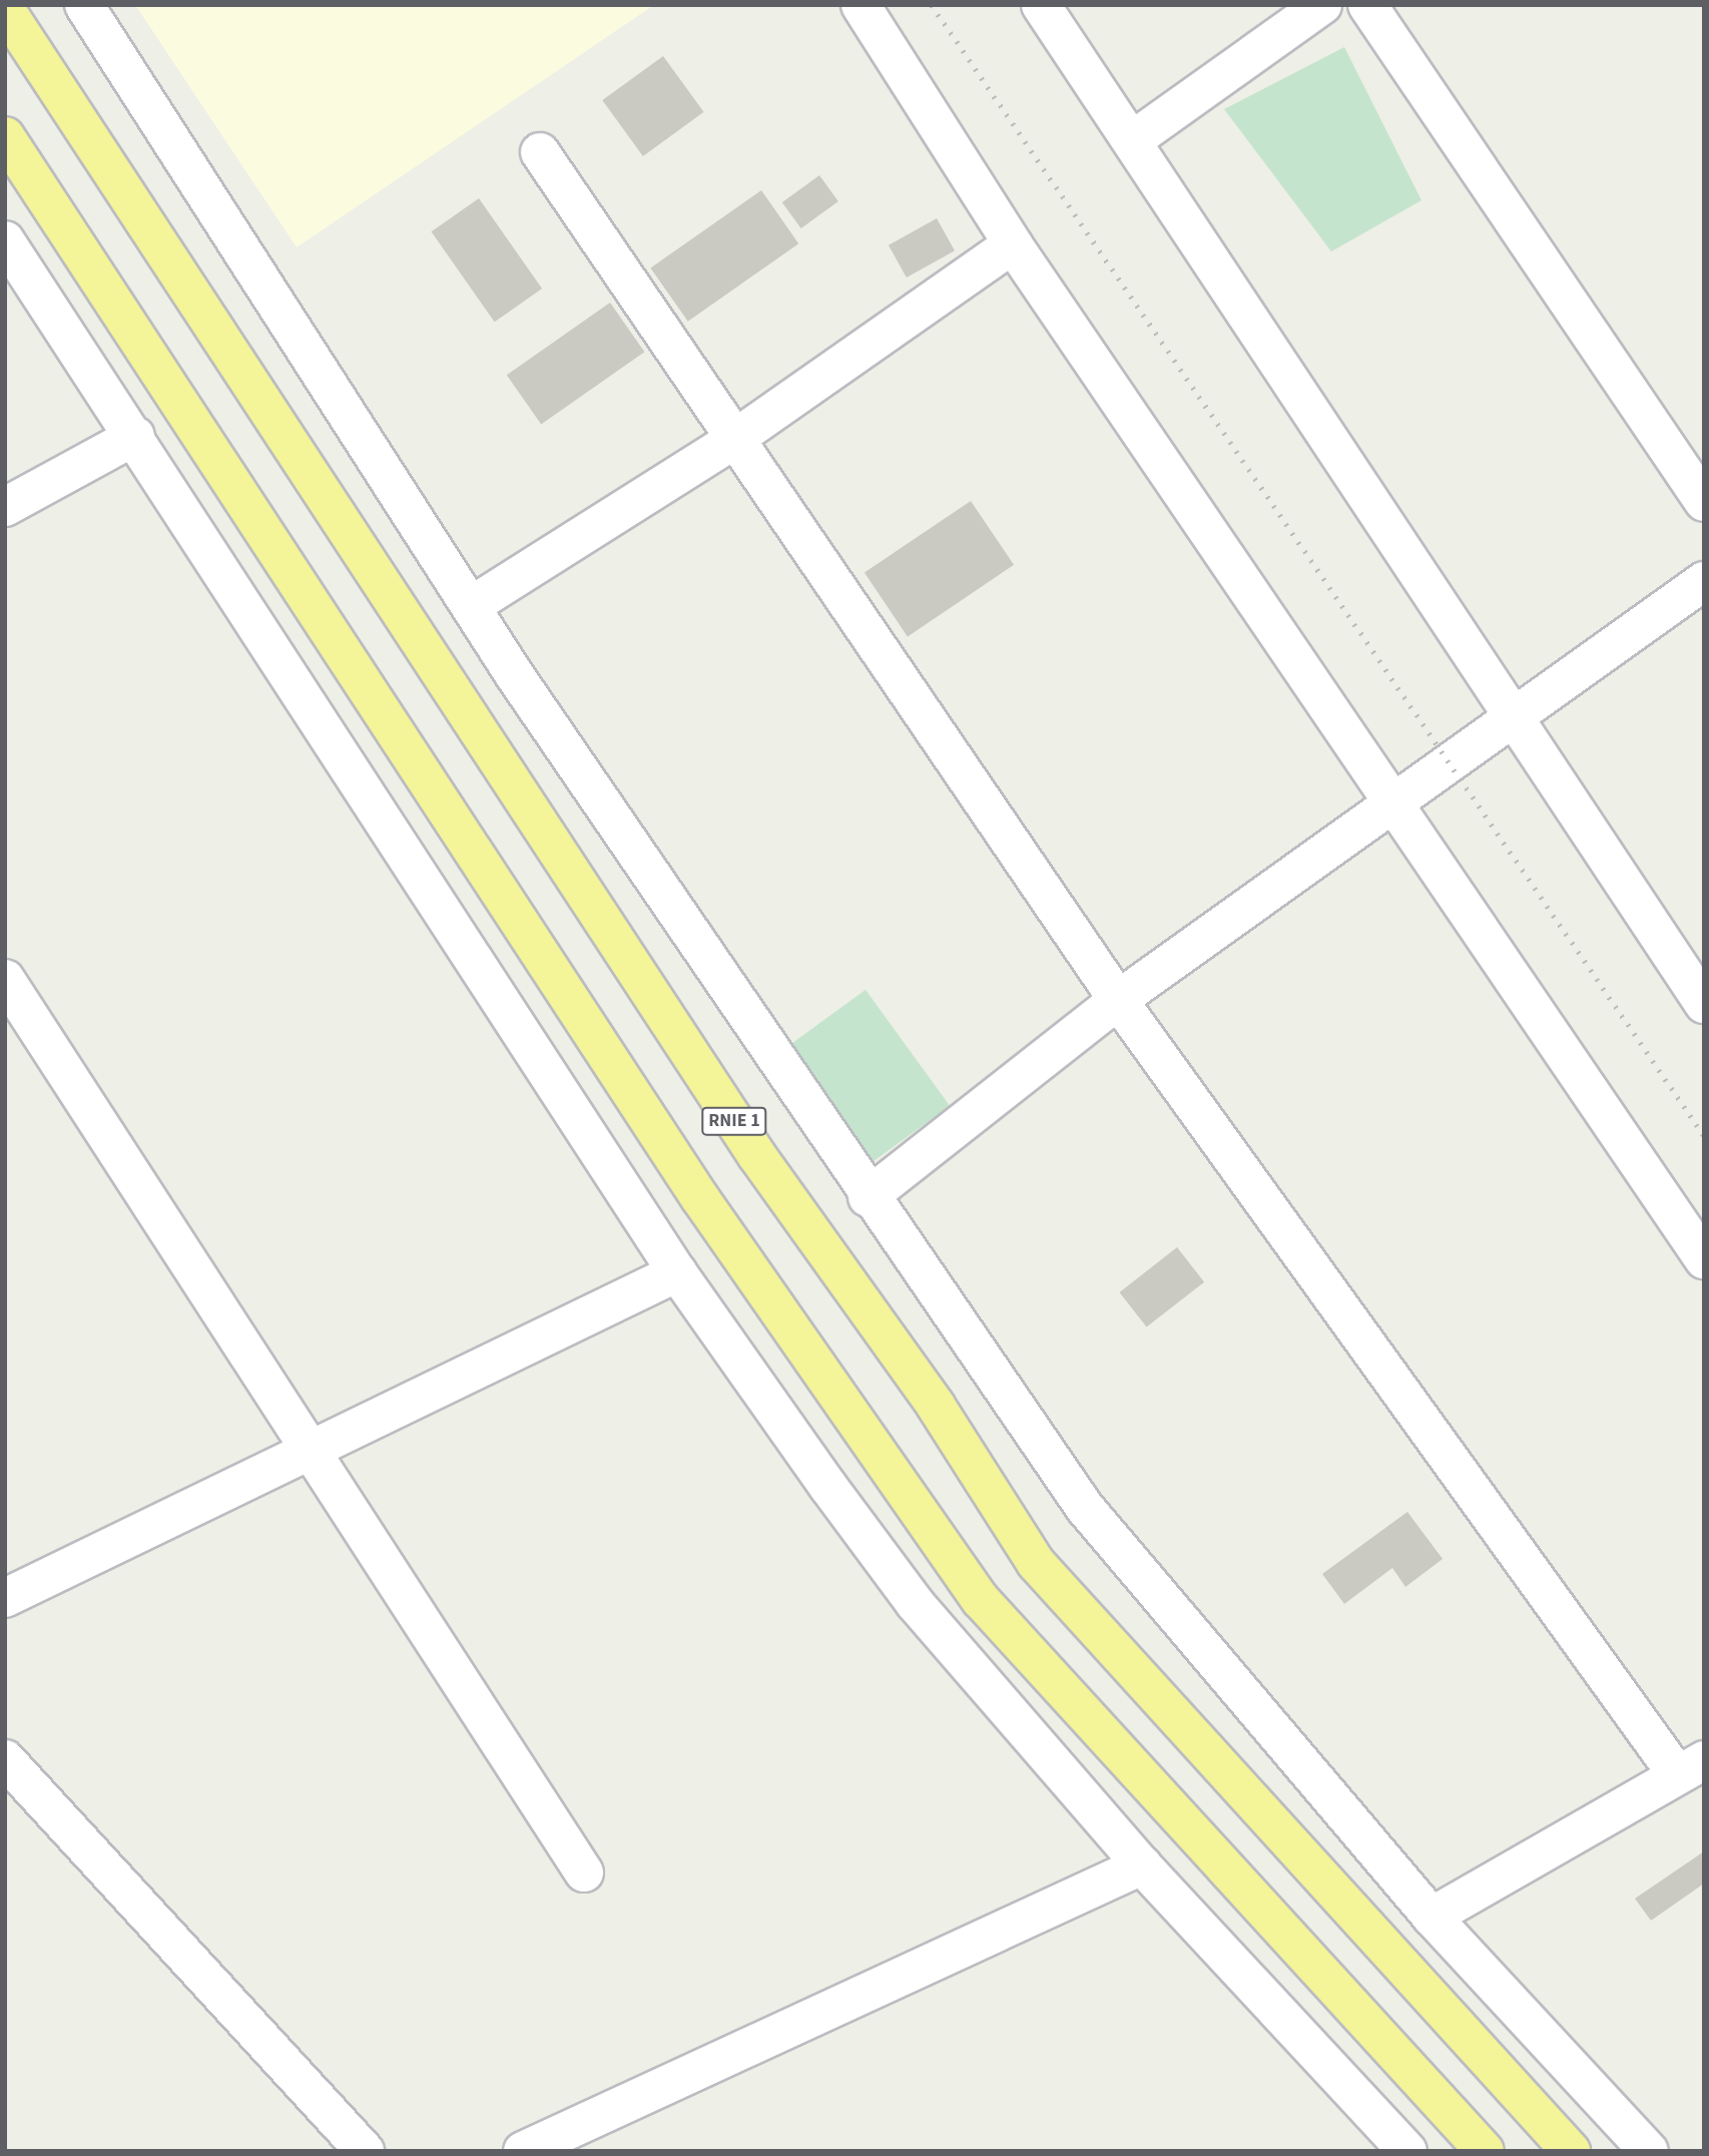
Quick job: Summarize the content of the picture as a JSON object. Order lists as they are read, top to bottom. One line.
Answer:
{"streets":{"highway":["RNIE 1"]}}
